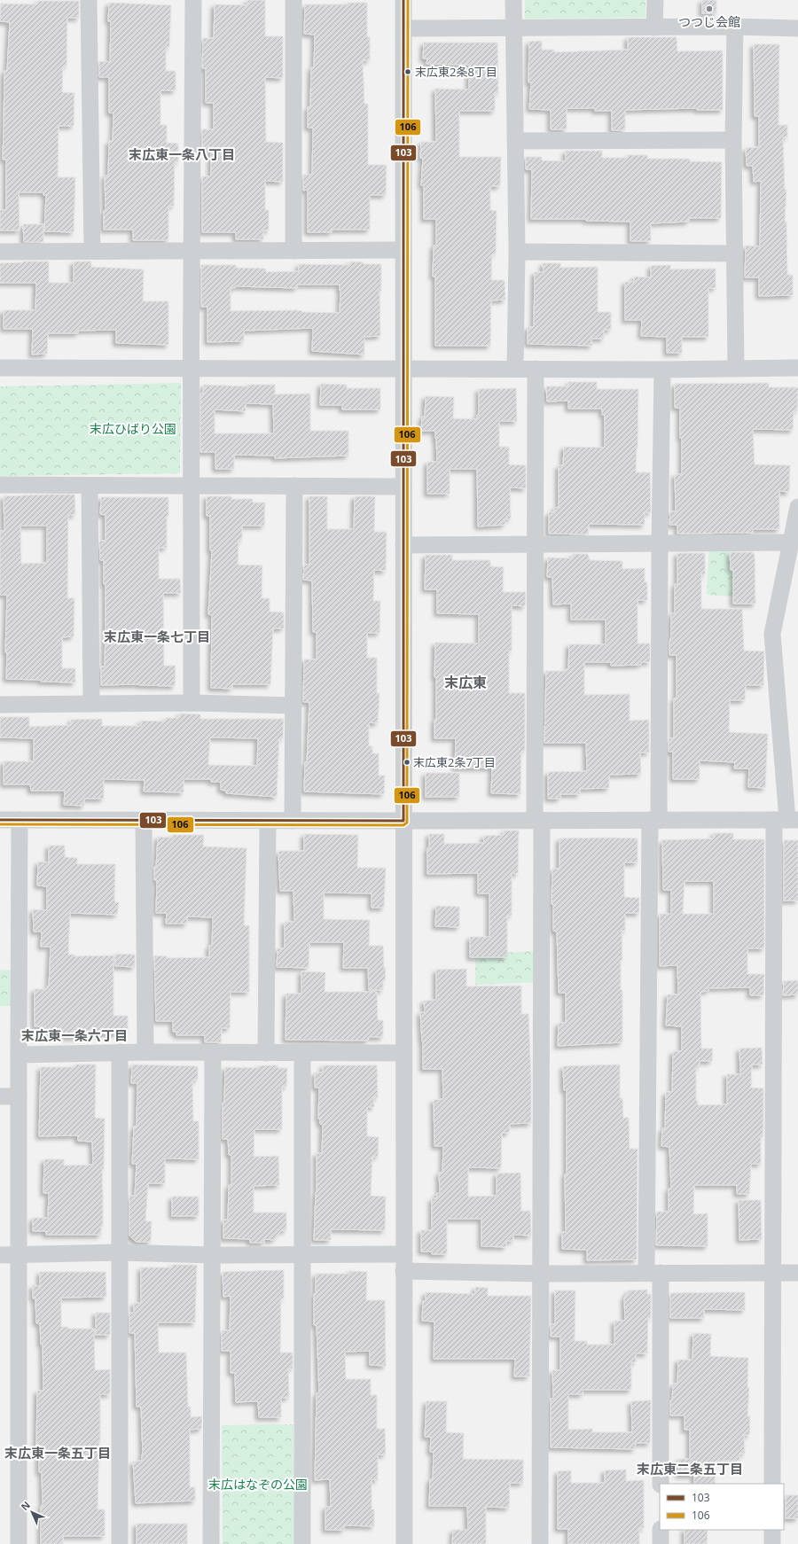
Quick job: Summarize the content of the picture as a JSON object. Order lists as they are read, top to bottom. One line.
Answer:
{"districts":["末広東一条八丁目","末広東一条七丁目","末広東","末広東一条六丁目","末広東一条五丁目","末広東二条五丁目"],"parks":["末広ひばり公園","末広はなぞの公園"],"places":["つつじ会館","末広東2条8丁目","末広東2条7丁目"],"lines":["transit line 103","transit line 106"],"legend":["103","106"],"north":"top left"}
